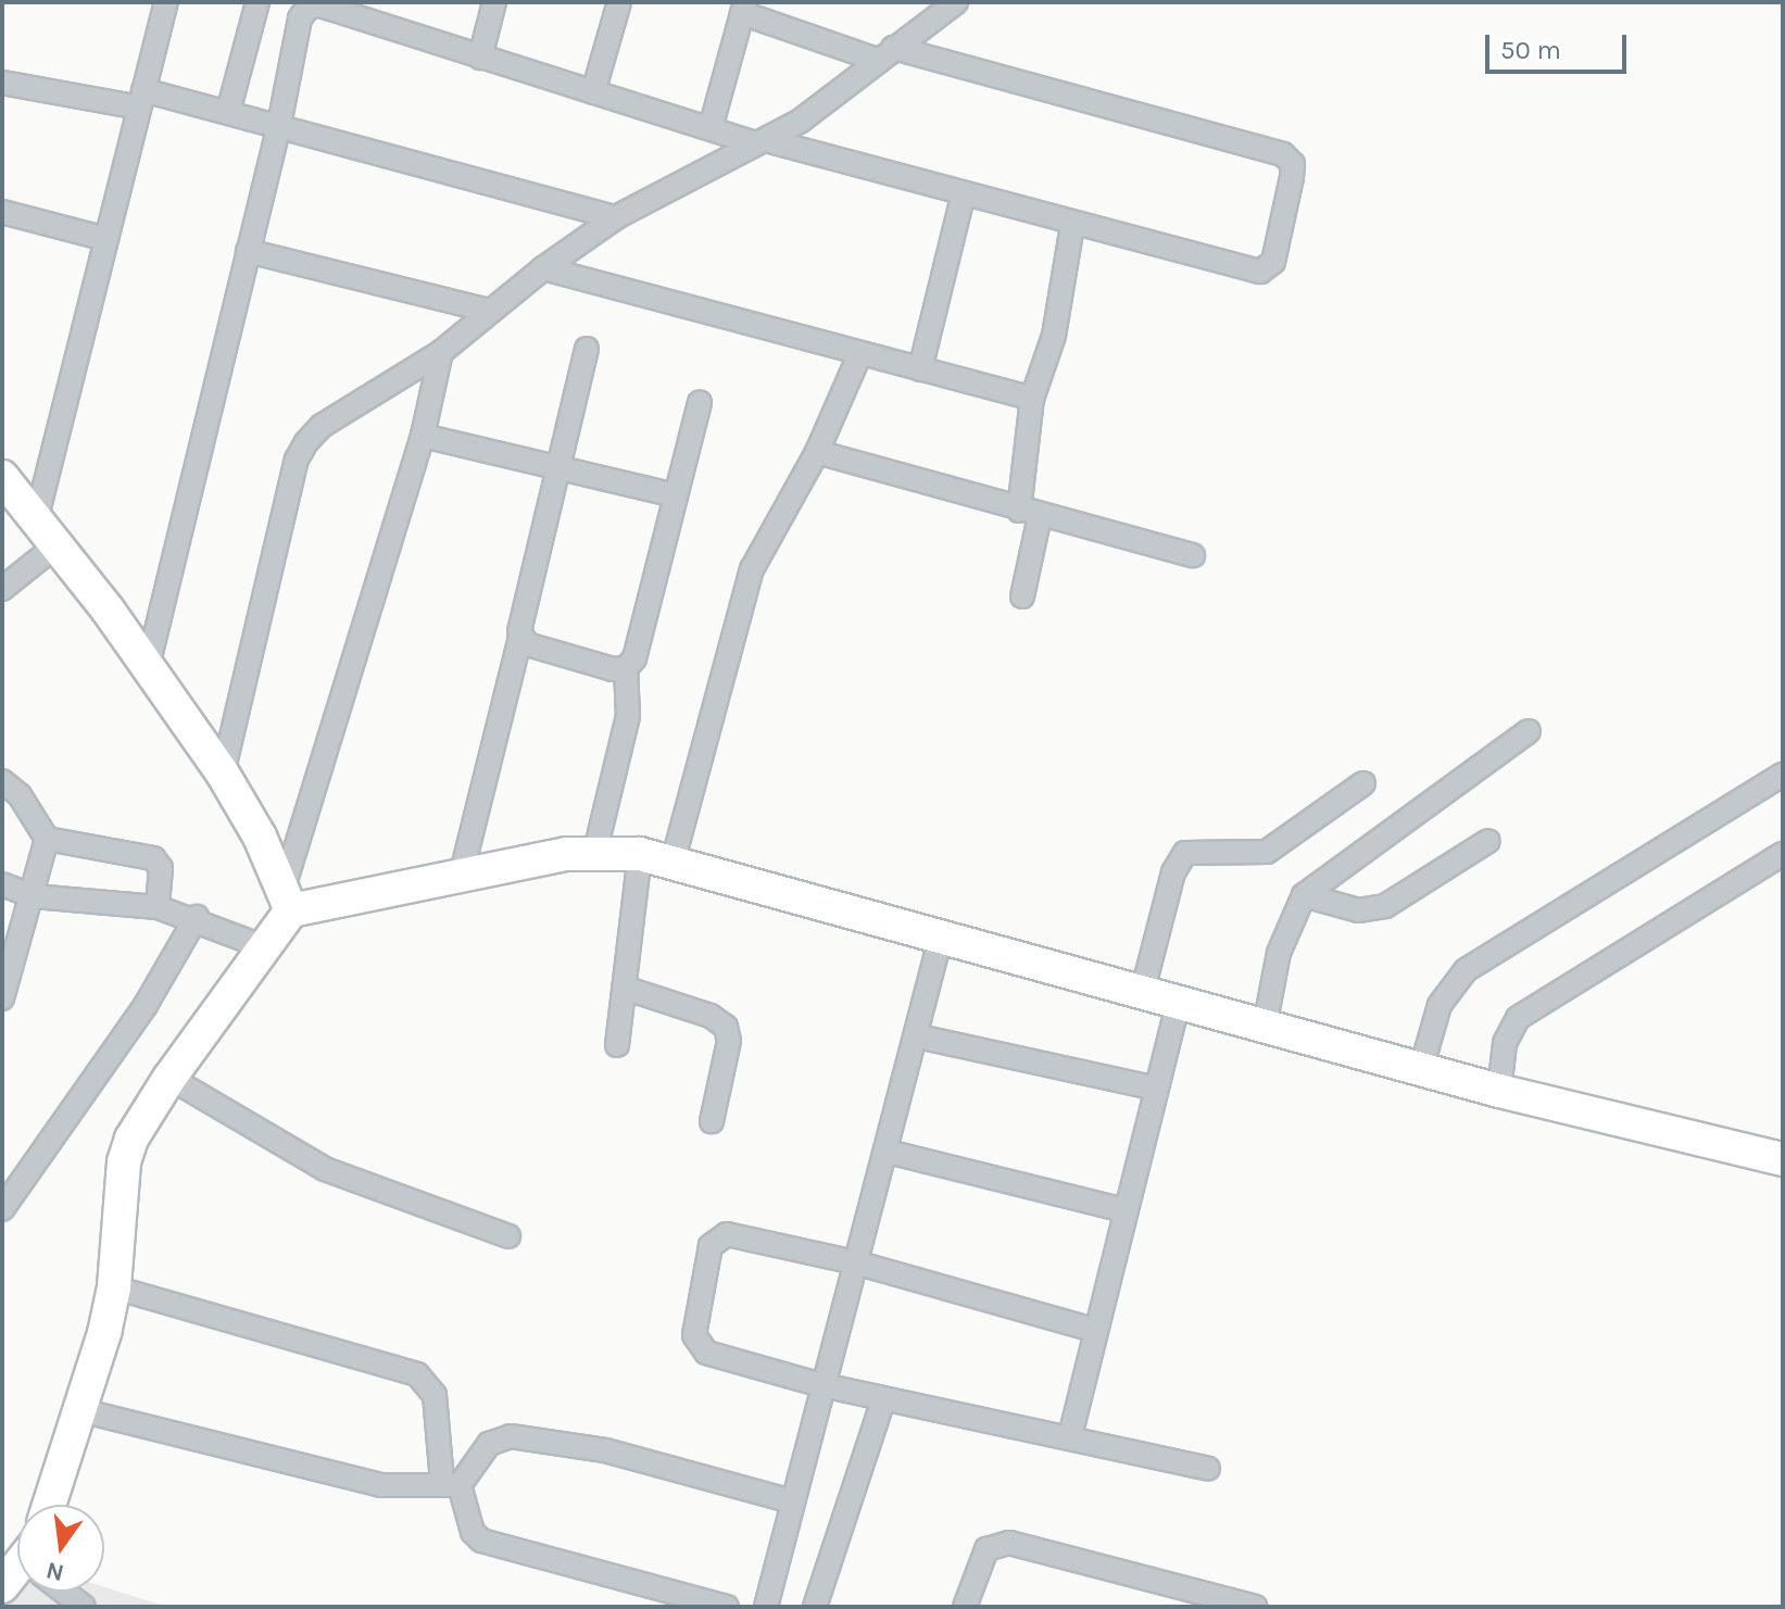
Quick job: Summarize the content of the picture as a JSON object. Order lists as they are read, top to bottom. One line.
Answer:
{"scale_bar":"50 m","north":"bottom"}
